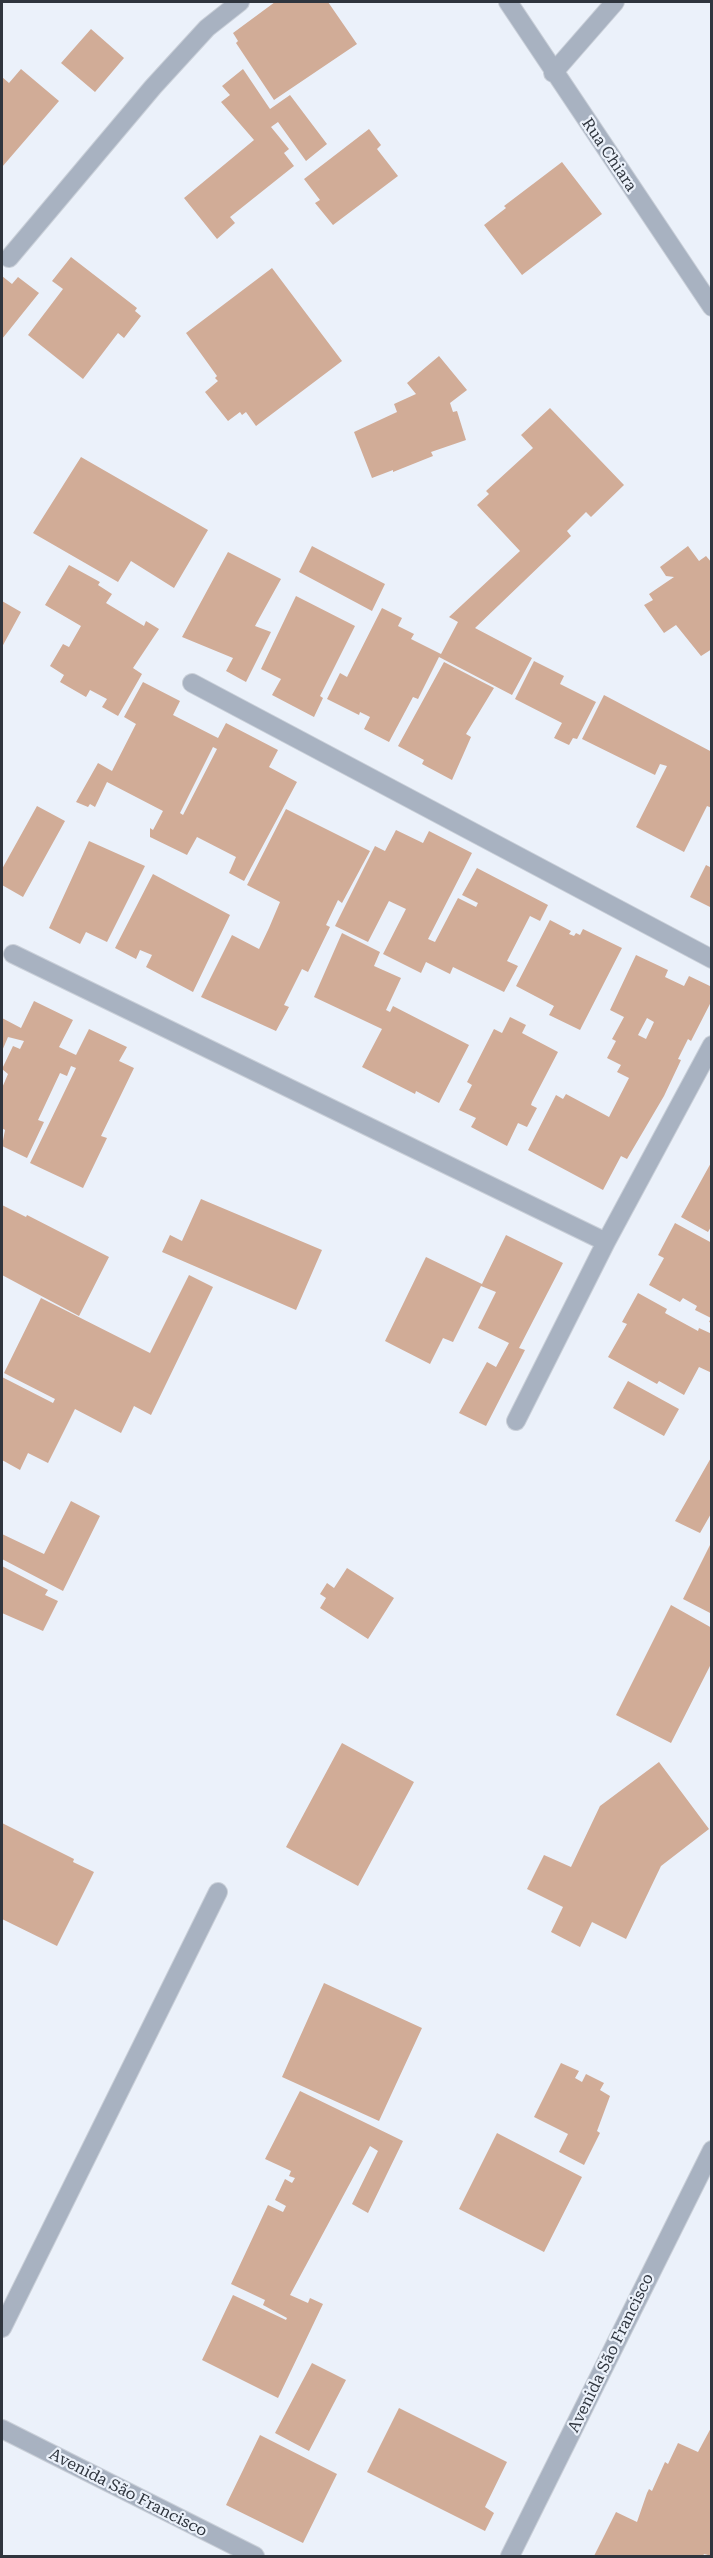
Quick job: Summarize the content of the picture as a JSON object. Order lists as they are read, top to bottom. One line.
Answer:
{"streets":{"street":["Rua Chiara","Avenida São Francisco"]}}
